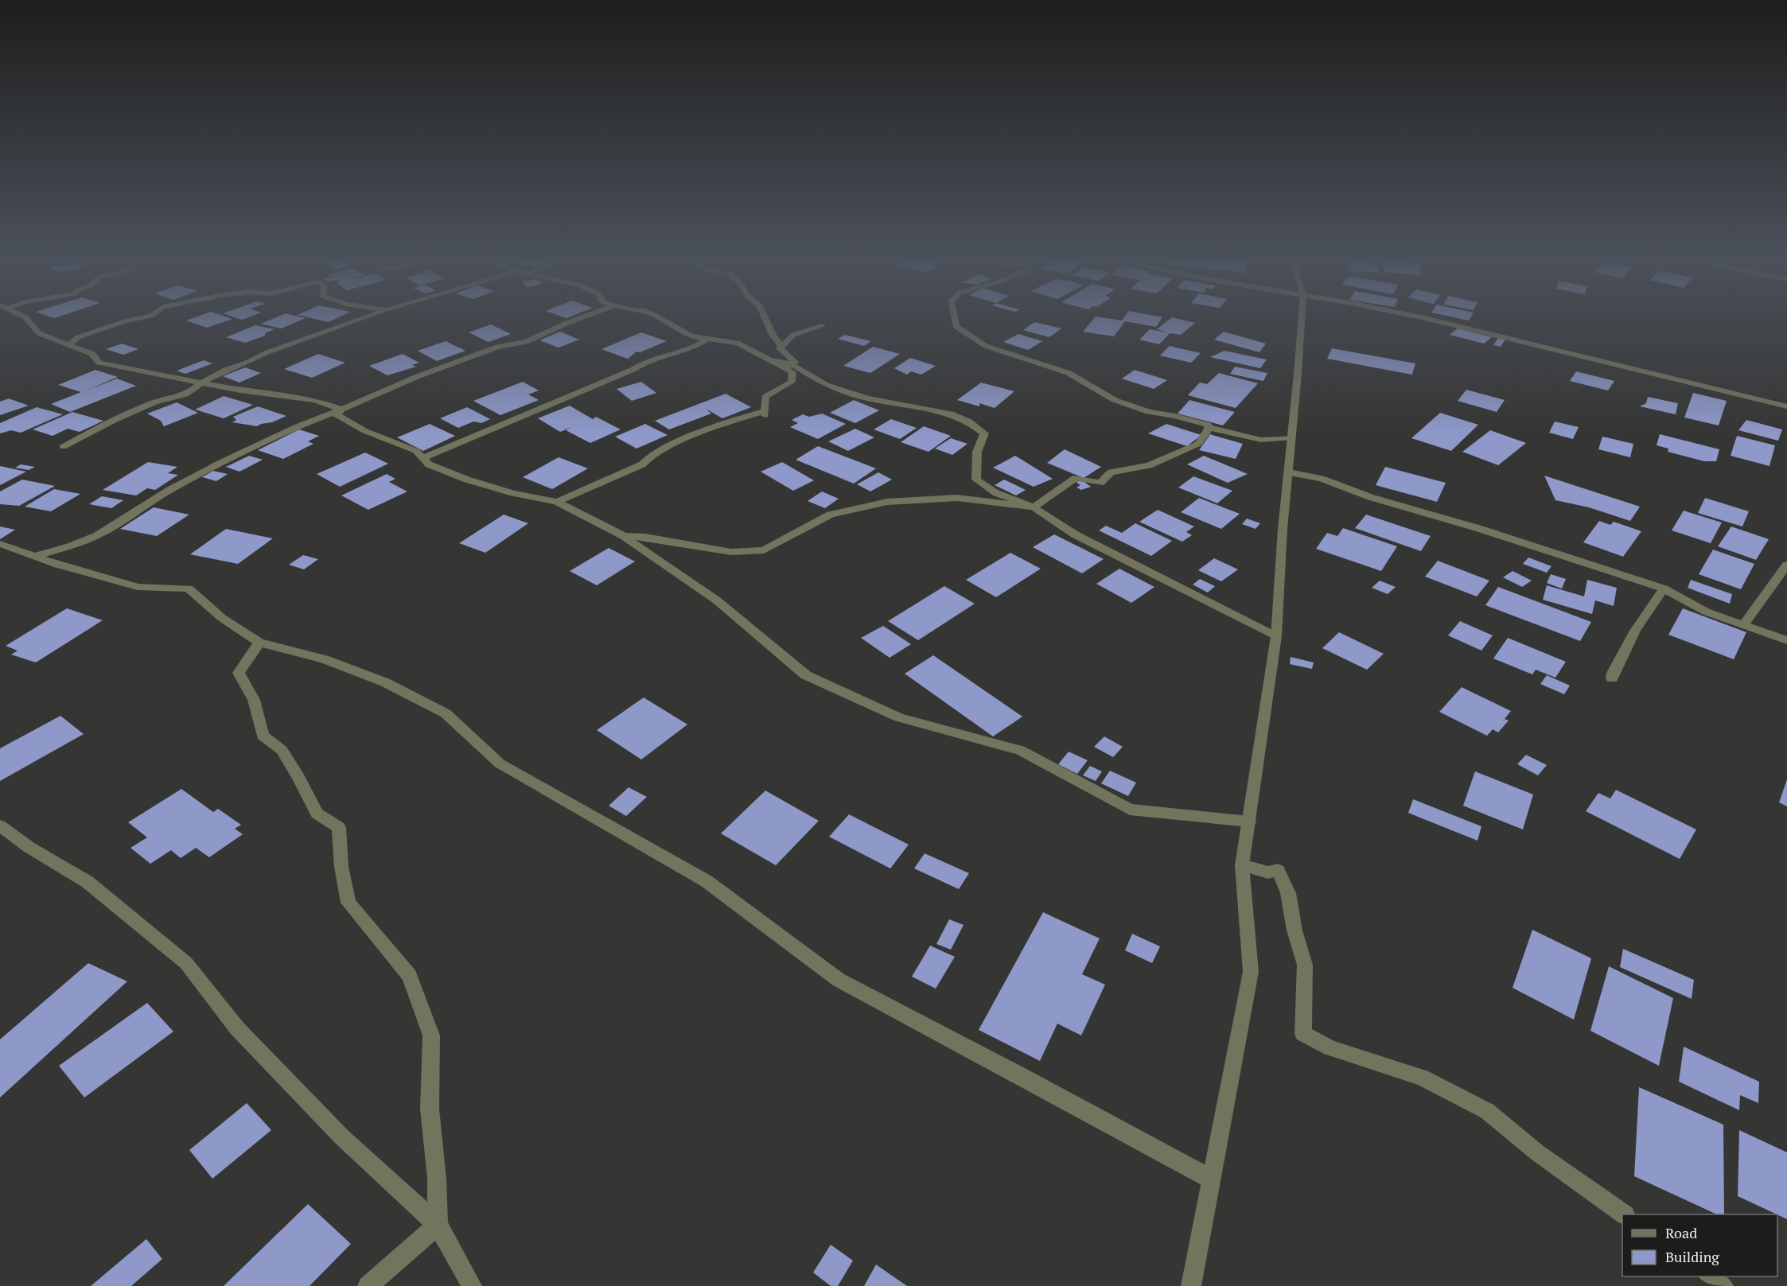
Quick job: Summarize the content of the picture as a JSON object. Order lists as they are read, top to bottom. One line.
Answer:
{"legend":["Road","Building"]}
